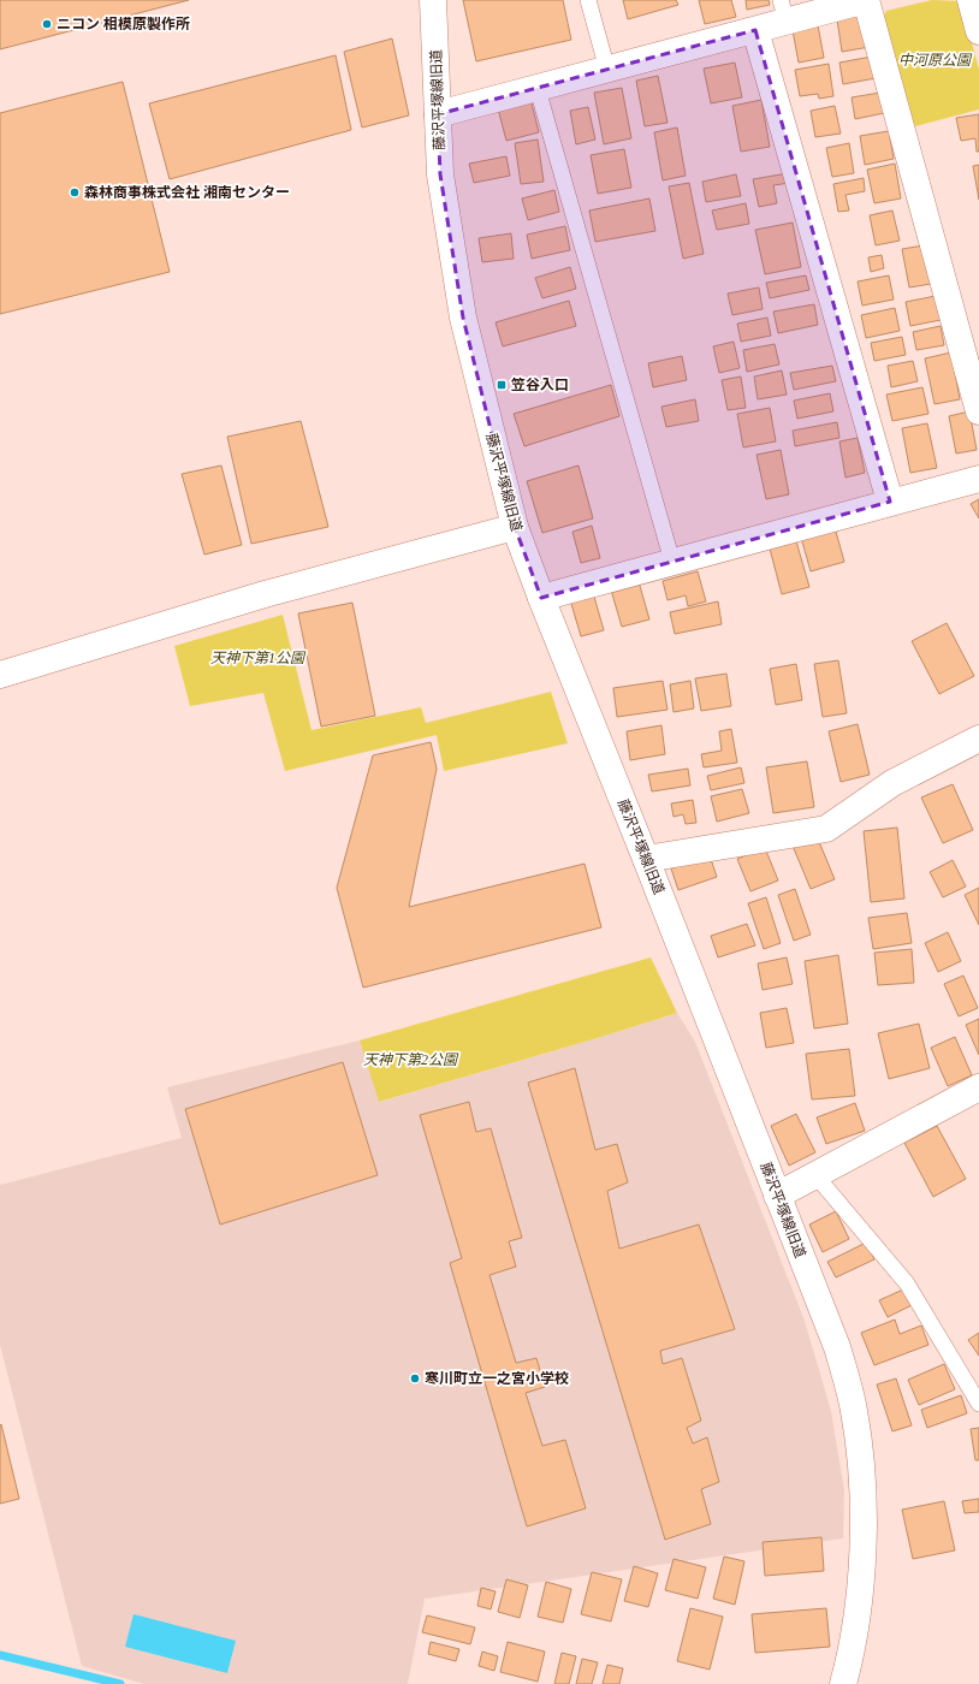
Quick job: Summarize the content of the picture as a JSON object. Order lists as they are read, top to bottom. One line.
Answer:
{"streets":{"street":["藤沢平塚線旧道"]},"parks":["中河原公園","天神下第1公園","天神下第2公園"],"places":{"other":["ニコン 相模原製作所","森林商事株式会社 湘南センター","寒川町立一之宮小学校"],"transit":["笠谷入口"]}}
